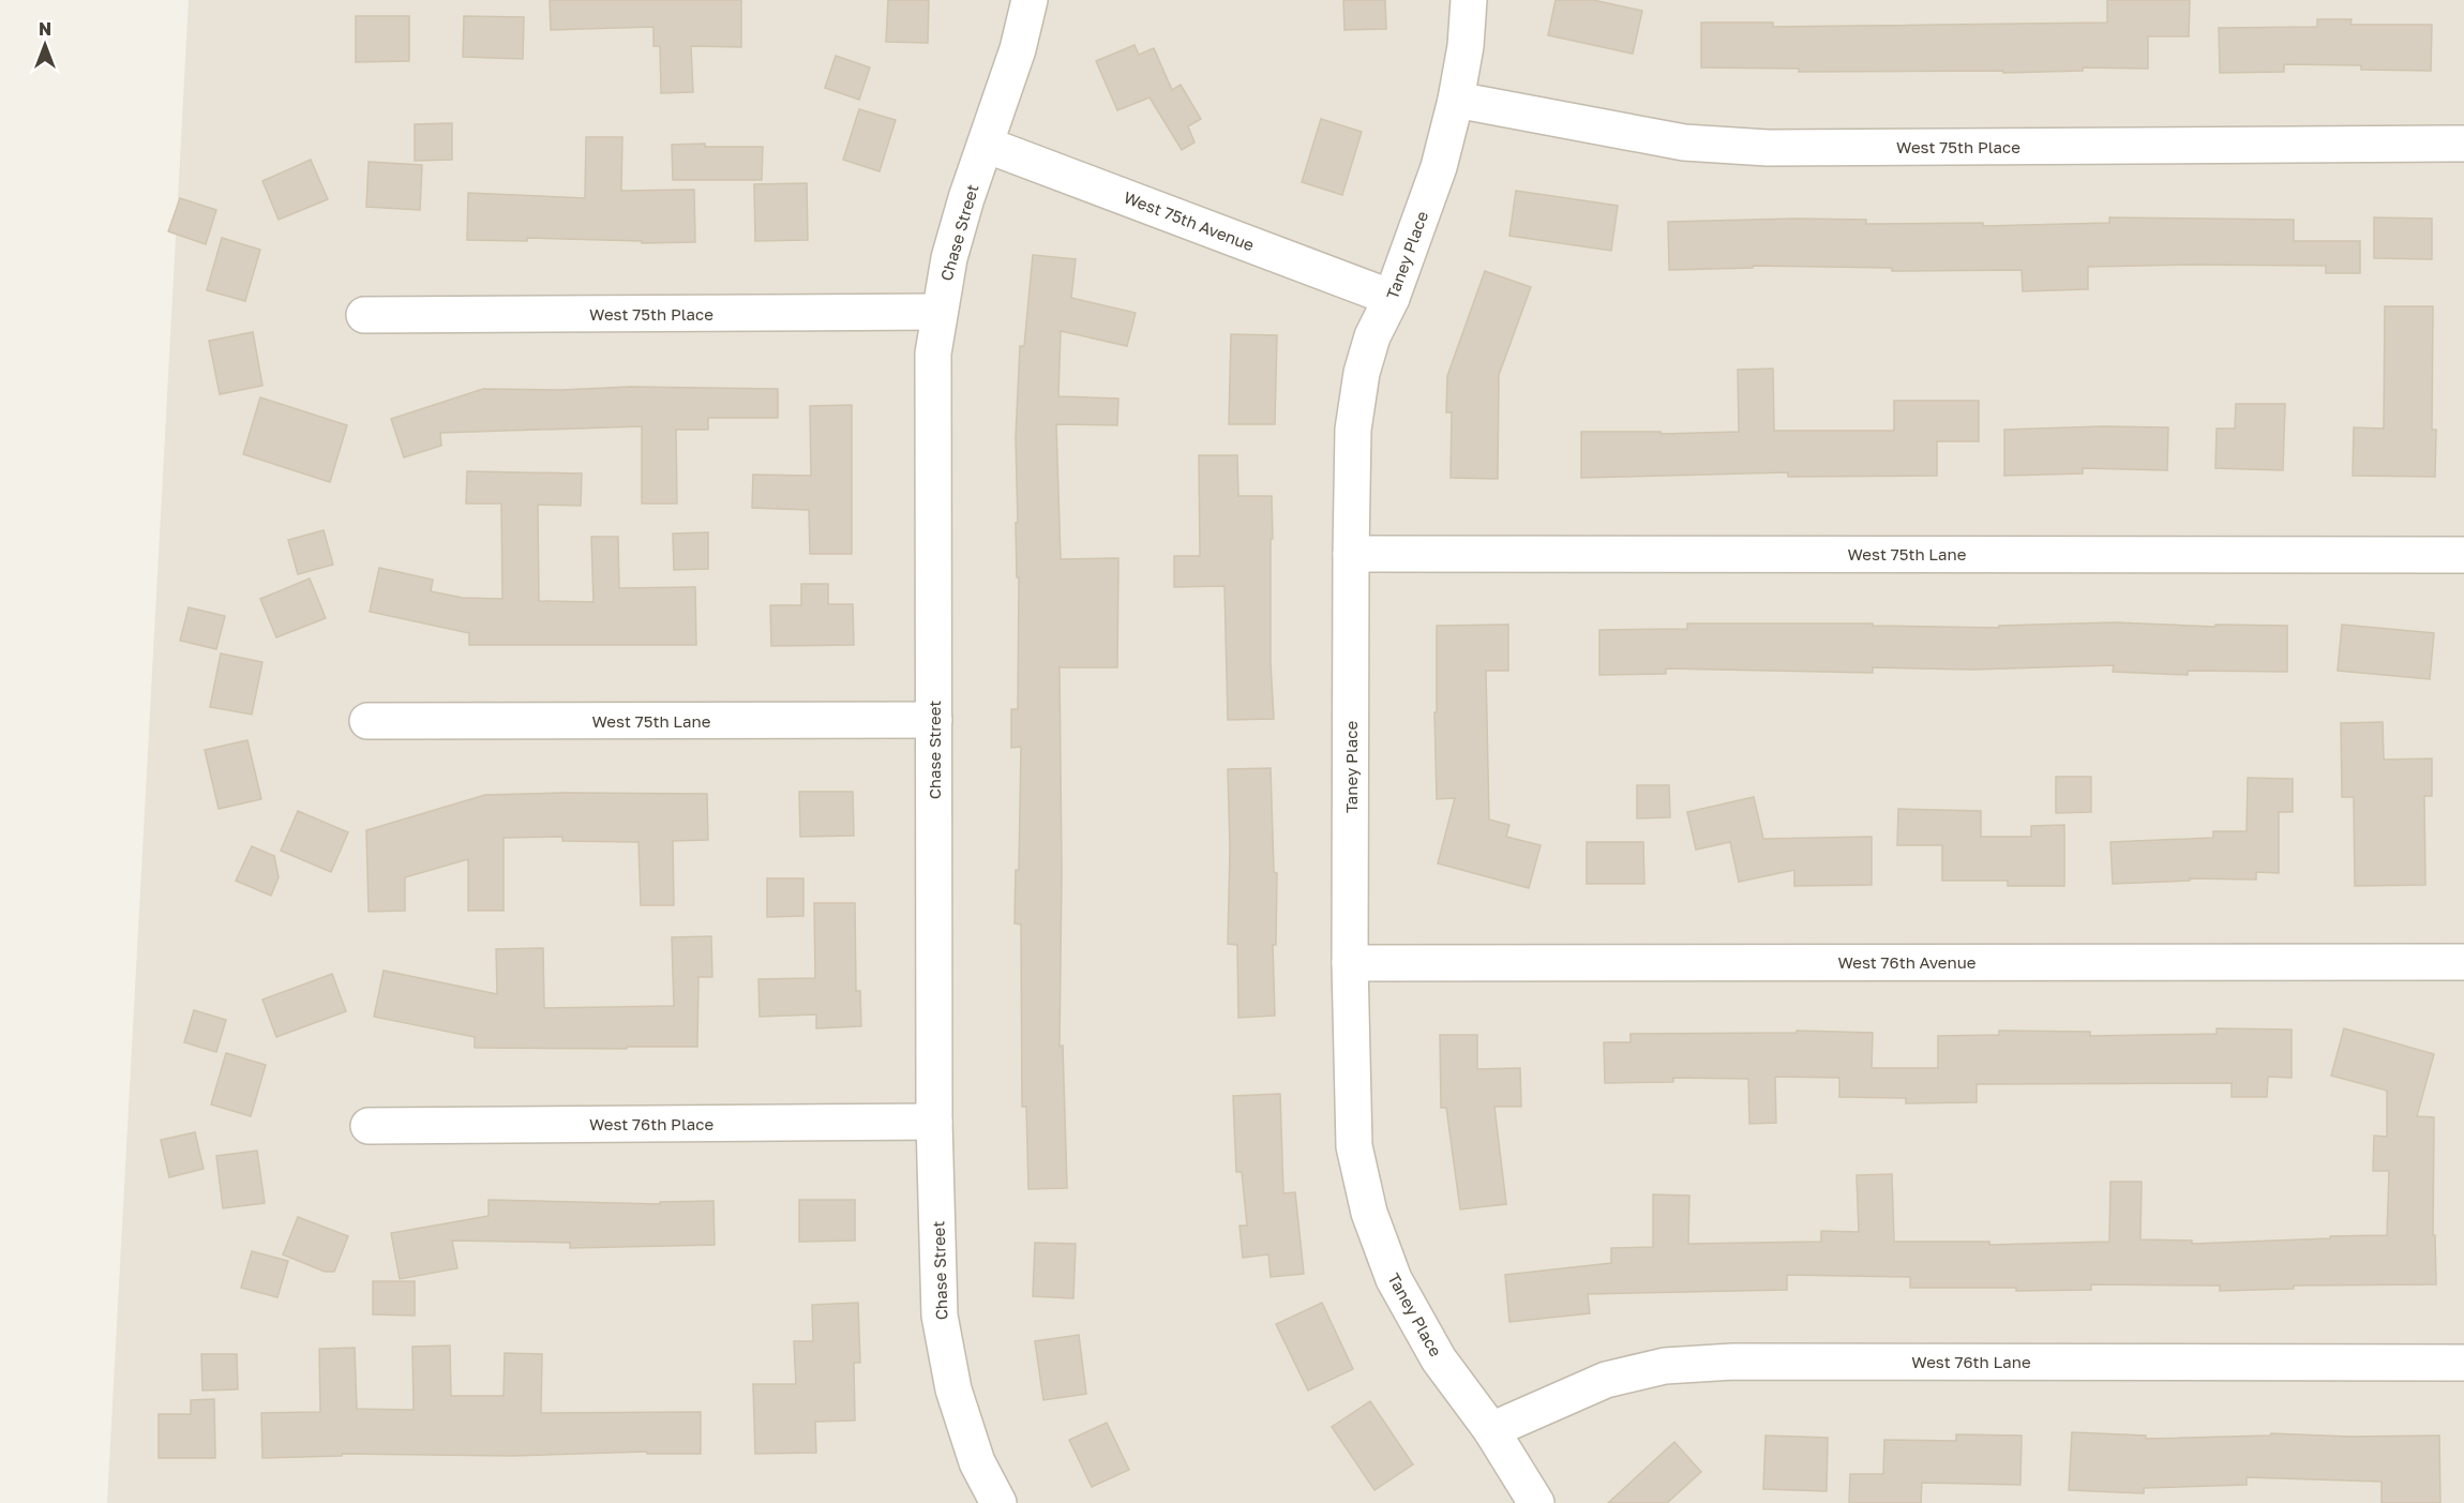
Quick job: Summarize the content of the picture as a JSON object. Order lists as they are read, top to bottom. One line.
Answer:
{"streets":{"street":["West 75th Place","West 75th Avenue","Chase Street","Taney Place","West 75th Lane","West 76th Avenue","West 76th Place","West 76th Lane"]},"crossings":[["West 75th Place","Chase Street"],["West 75th Place","Taney Place"],["West 75th Avenue","Chase Street"],["West 75th Avenue","Taney Place"],["Chase Street","West 75th Lane"],["Chase Street","West 76th Place"],["Taney Place","West 75th Lane"],["Taney Place","West 76th Avenue"],["Taney Place","West 76th Lane"]],"north":"top"}
